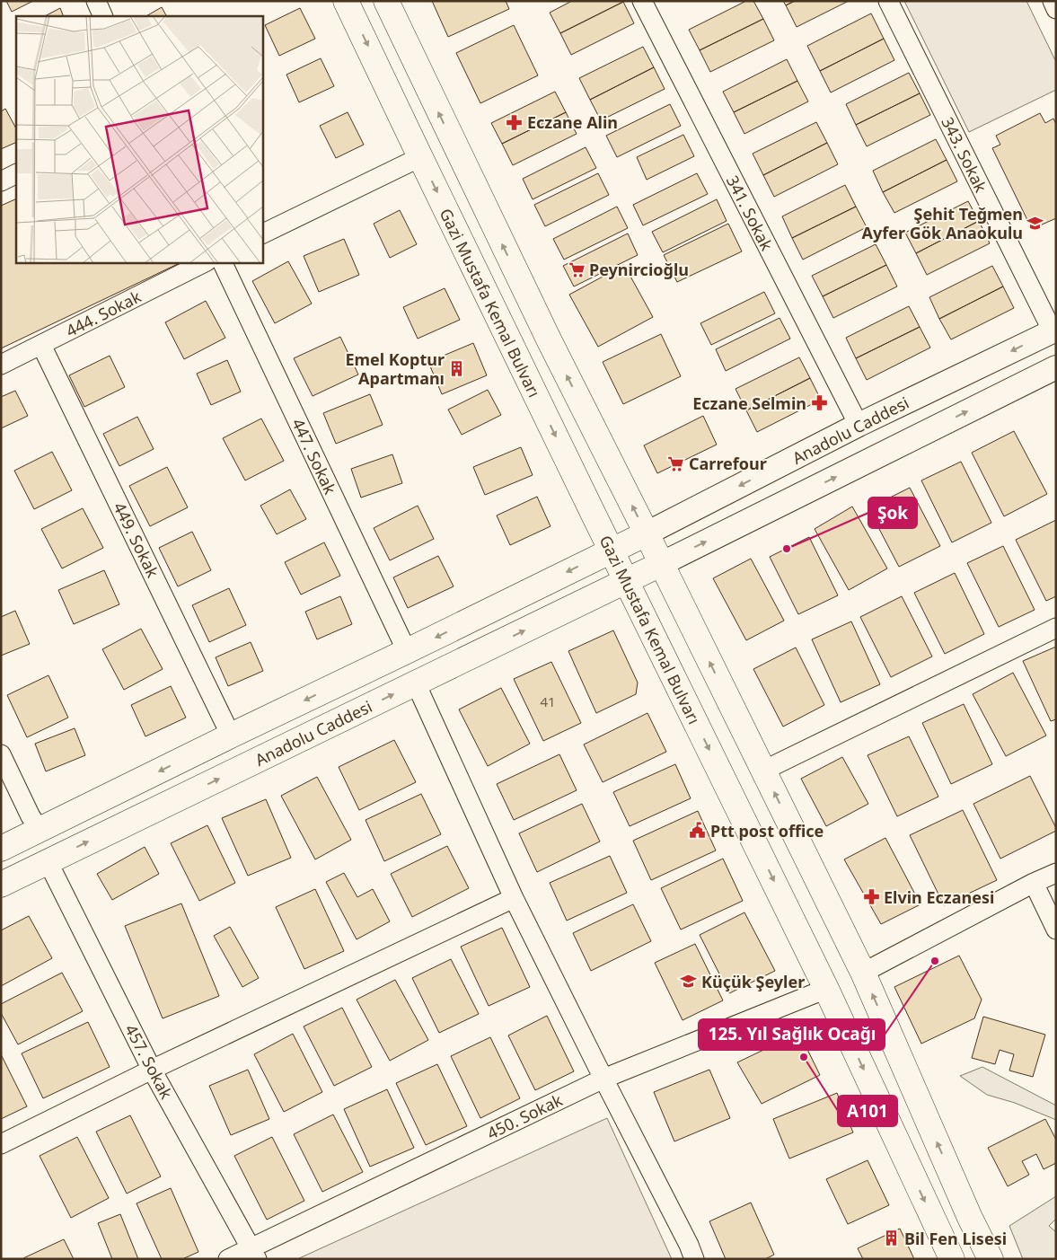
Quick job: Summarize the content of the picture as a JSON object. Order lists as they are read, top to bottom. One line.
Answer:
{"streets":{"main road":["Gazi Mustafa Kemal Bulvarı","Anadolu Caddesi"],"street":["343. Sokak","341. Sokak","444. Sokak","447. Sokak","449. Sokak","457. Sokak","450. Sokak"]},"crossings":[["343. Sokak","Anadolu Caddesi"],["341. Sokak","Anadolu Caddesi"],["Gazi Mustafa Kemal Bulvarı","Anadolu Caddesi"],["Gazi Mustafa Kemal Bulvarı","450. Sokak"],["444. Sokak","449. Sokak"],["Anadolu Caddesi","447. Sokak"],["Anadolu Caddesi","449. Sokak"],["Anadolu Caddesi","457. Sokak"],["457. Sokak","450. Sokak"]],"places":{"pharmacy":["Eczane Alin","Eczane Selmin","Elvin Eczanesi"],"school or university":["Şehit Teğmen Ayfer Gök Anaokulu","Küçük Şeyler"],"supermarket":["Peynircioğlu","Carrefour"],"building":["Emel Koptur Apartmanı","Bil Fen Lisesi"],"other":["Şok","125. Yıl Sağlık Ocağı","A101"],"public building":["Ptt post office"]},"house_numbers":["41"]}
